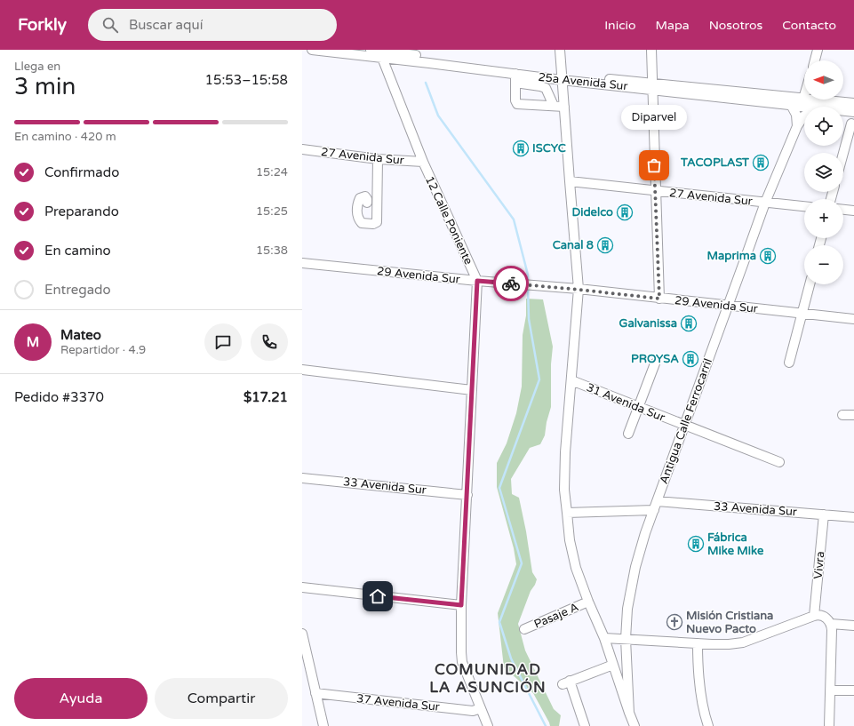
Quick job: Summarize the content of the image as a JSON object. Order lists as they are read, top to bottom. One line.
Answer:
{"streets":{"street":["25a Avenida Sur","27 Avenida Sur","12 Calle Poniente","29 Avenida Sur","31 Avenida Sur","Antigua Calle Ferrocarril","33 Avenida Sur","Vivra","Pasaje A","37 Avenida Sur"]},"crossings":[["25a Avenida Sur","12 Calle Poniente"],["27 Avenida Sur","12 Calle Poniente"],["27 Avenida Sur","Antigua Calle Ferrocarril"],["12 Calle Poniente","29 Avenida Sur"],["12 Calle Poniente","33 Avenida Sur"],["12 Calle Poniente","37 Avenida Sur"],["29 Avenida Sur","Antigua Calle Ferrocarril"],["31 Avenida Sur","Antigua Calle Ferrocarril"],["Antigua Calle Ferrocarril","33 Avenida Sur"],["33 Avenida Sur","Vivra"]],"districts":["COMUNIDAD LA ASUNCIÓN"],"places":{"building":["ISCYC","TACOPLAST","Didelco","Canal 8","Maprima","Galvanissa","PROYSA","Fábrica Mike Mike"],"other":["Diparvel"],"church":["Misión Cristiana Nuevo Pacto"]},"north":"left","page":{"header":"Forkly","search":"Buscar aquí","nav":["Inicio","Mapa","Nosotros","Contacto"],"heading":["3 min","Llega en","15:53–15:58"],"panel":["Mateo","Repartidor · 4.9","Pedido #3370","$17.21"],"map_buttons":["+","−"],"bubble":"Diparvel","bar":"En camino · 420 m","list":[["Confirmado","15:24"],["Preparando","15:25"],["En camino","15:38"],"Entregado"],"round":"M","buttons":["Ayuda","Compartir"]}}
